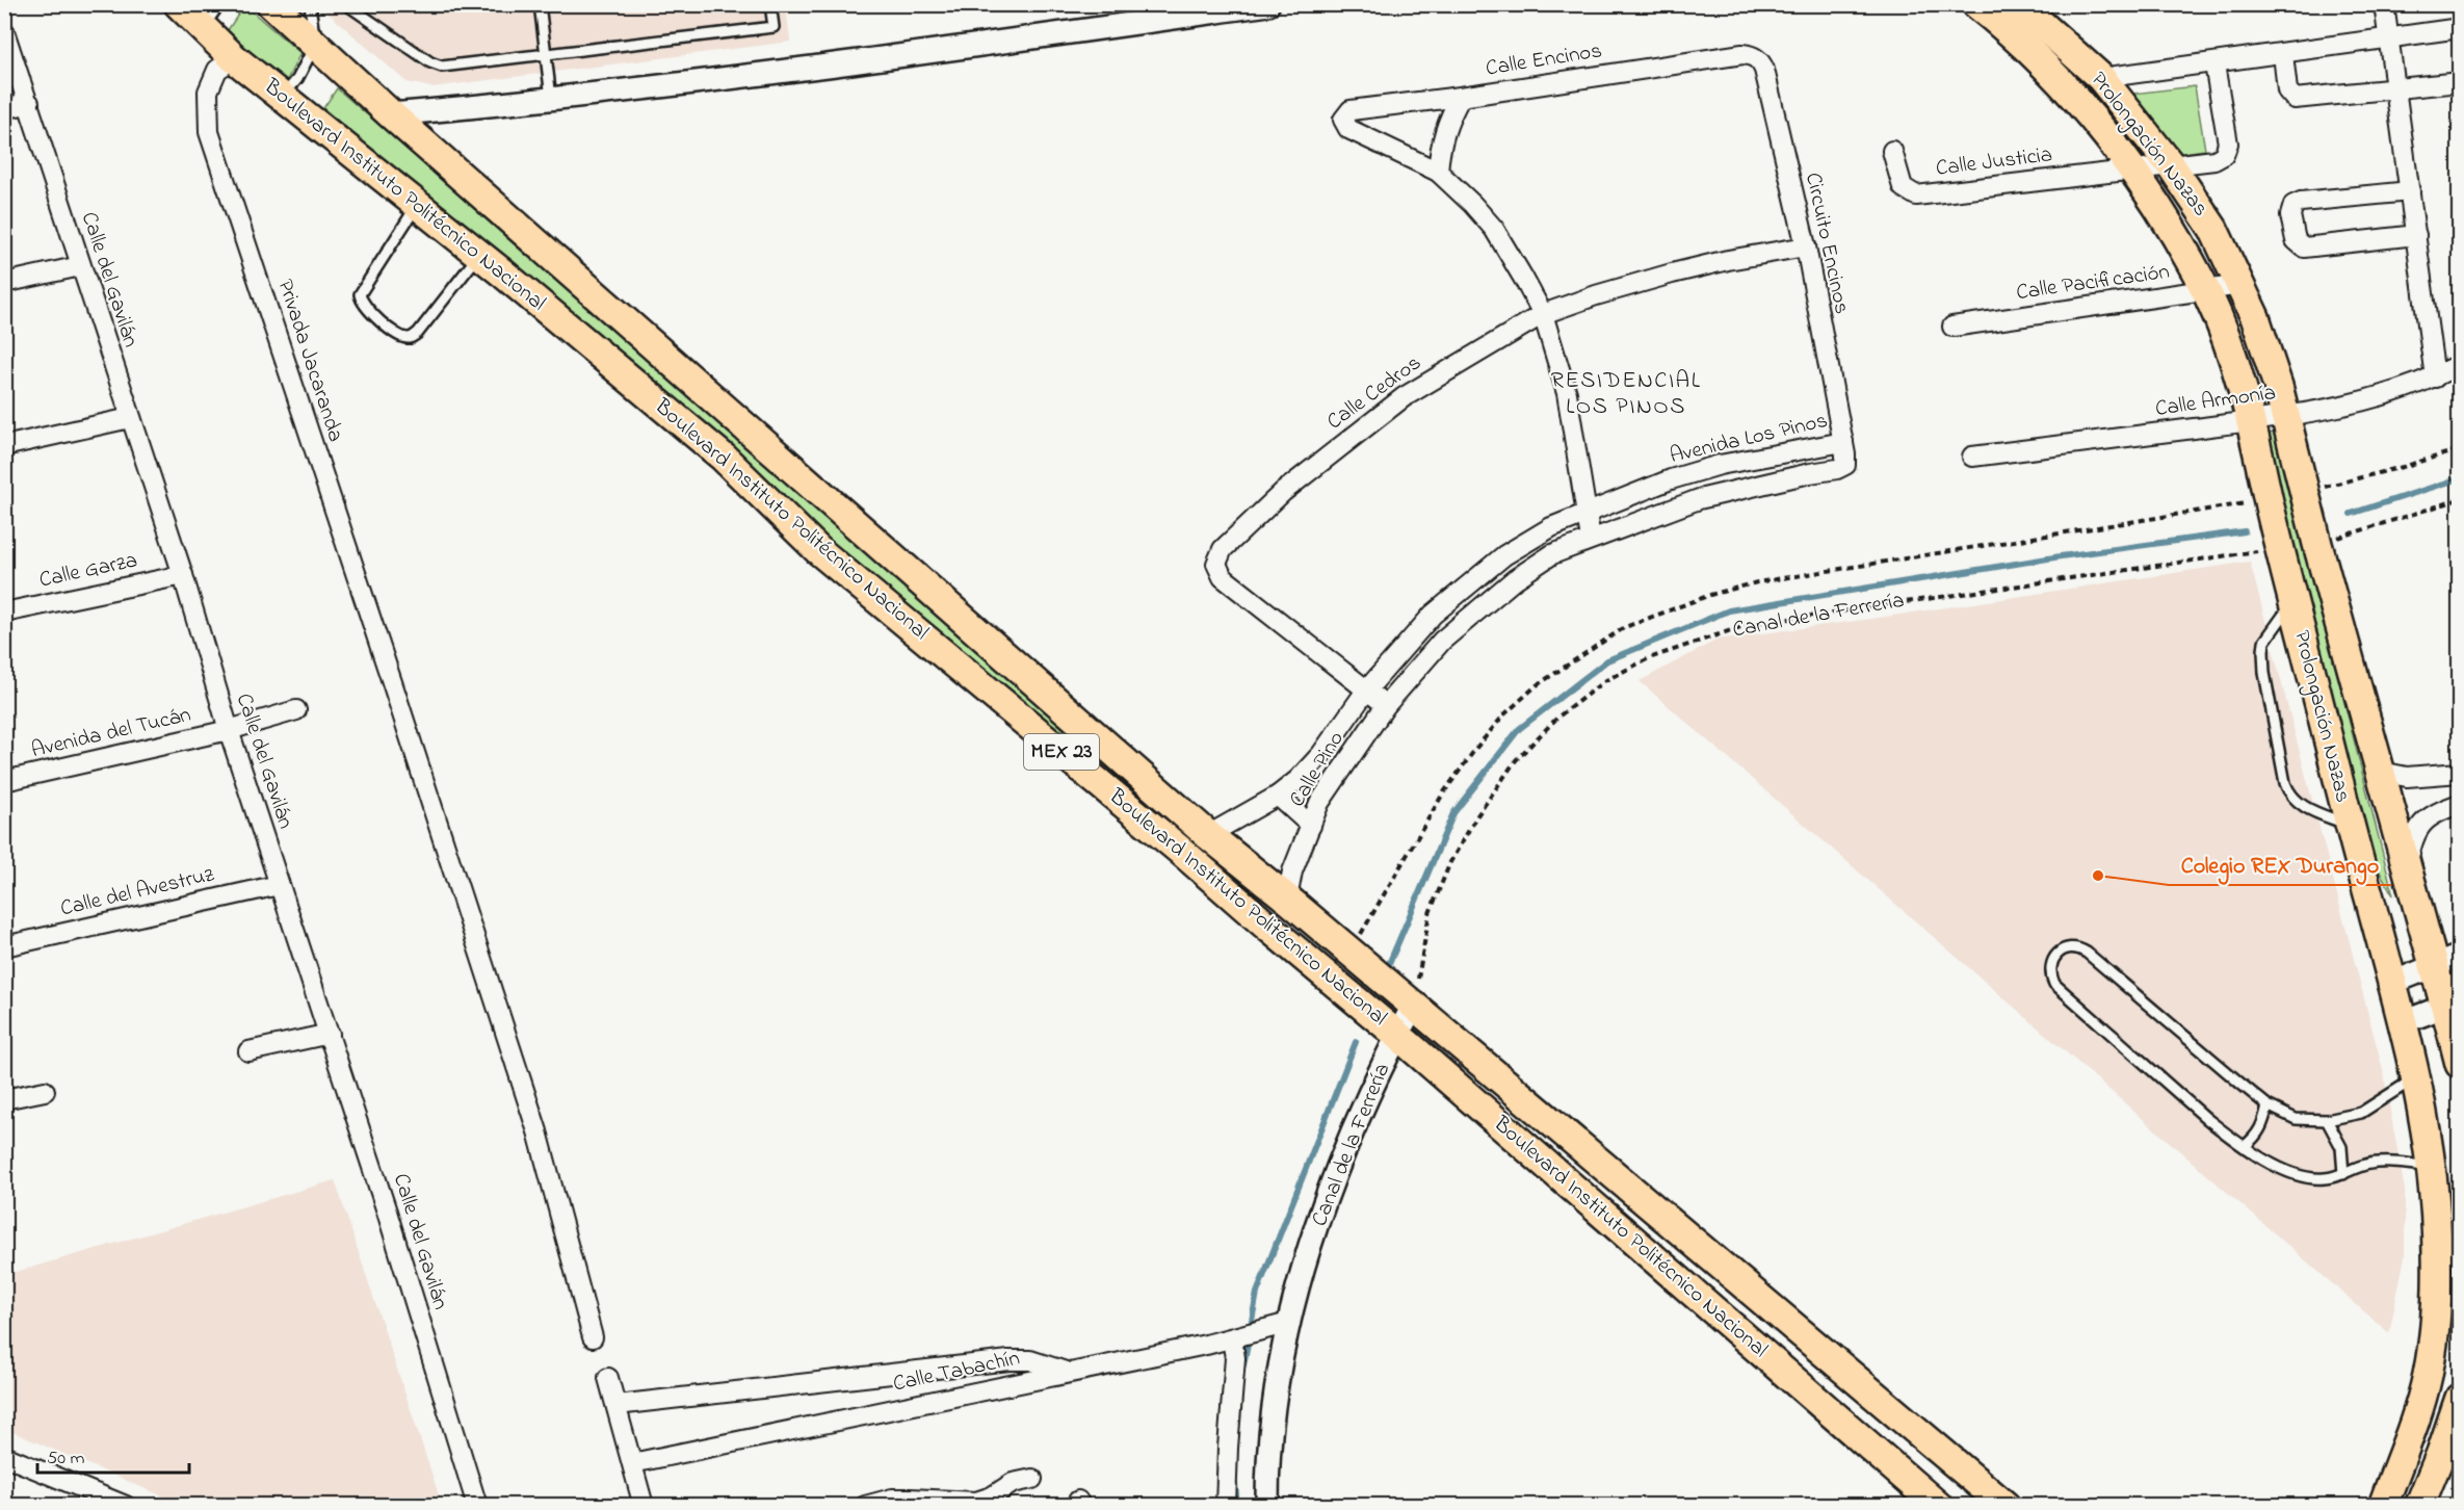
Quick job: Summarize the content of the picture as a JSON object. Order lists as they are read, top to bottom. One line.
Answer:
{"streets":{"main road":["Prolongación Nazas","Boulevard Instituto Politécnico Nacional","MEX 23"],"street":["Calle Encinos","Calle Justicia","Circuito Encinos","Calle del Gavilán","Calle Pacificación","Privada Jacaranda","Calle Cedros","Calle Armonía","Avenida Los Pinos","Calle Garza","Canal de la Ferrería","Avenida del Tucán","Calle Pino","Calle del Avestruz","Calle Tabachín"]},"crossings":[["Calle Encinos","Circuito Encinos"],["Prolongación Nazas","Calle Justicia"],["Prolongación Nazas","Calle Pacificación"],["Prolongación Nazas","Calle Armonía"],["Prolongación Nazas","Canal de la Ferrería"],["Boulevard Instituto Politécnico Nacional","Privada Jacaranda"],["Boulevard Instituto Politécnico Nacional","Canal de la Ferrería"],["Boulevard Instituto Politécnico Nacional","Calle Pino"],["Circuito Encinos","Calle Cedros"],["Circuito Encinos","Avenida Los Pinos"],["Calle del Gavilán","Calle Garza"],["Calle del Gavilán","Avenida del Tucán"],["Calle del Gavilán","Calle del Avestruz"],["Calle Cedros","Avenida Los Pinos"],["Calle Cedros","Calle Pino"],["Avenida Los Pinos","Calle Pino"],["Canal de la Ferrería","Calle Tabachín"]],"districts":["RESIDENCIAL LOS PINOS"],"places":["Colegio REX Durango"],"scale_bar":"50 m"}
